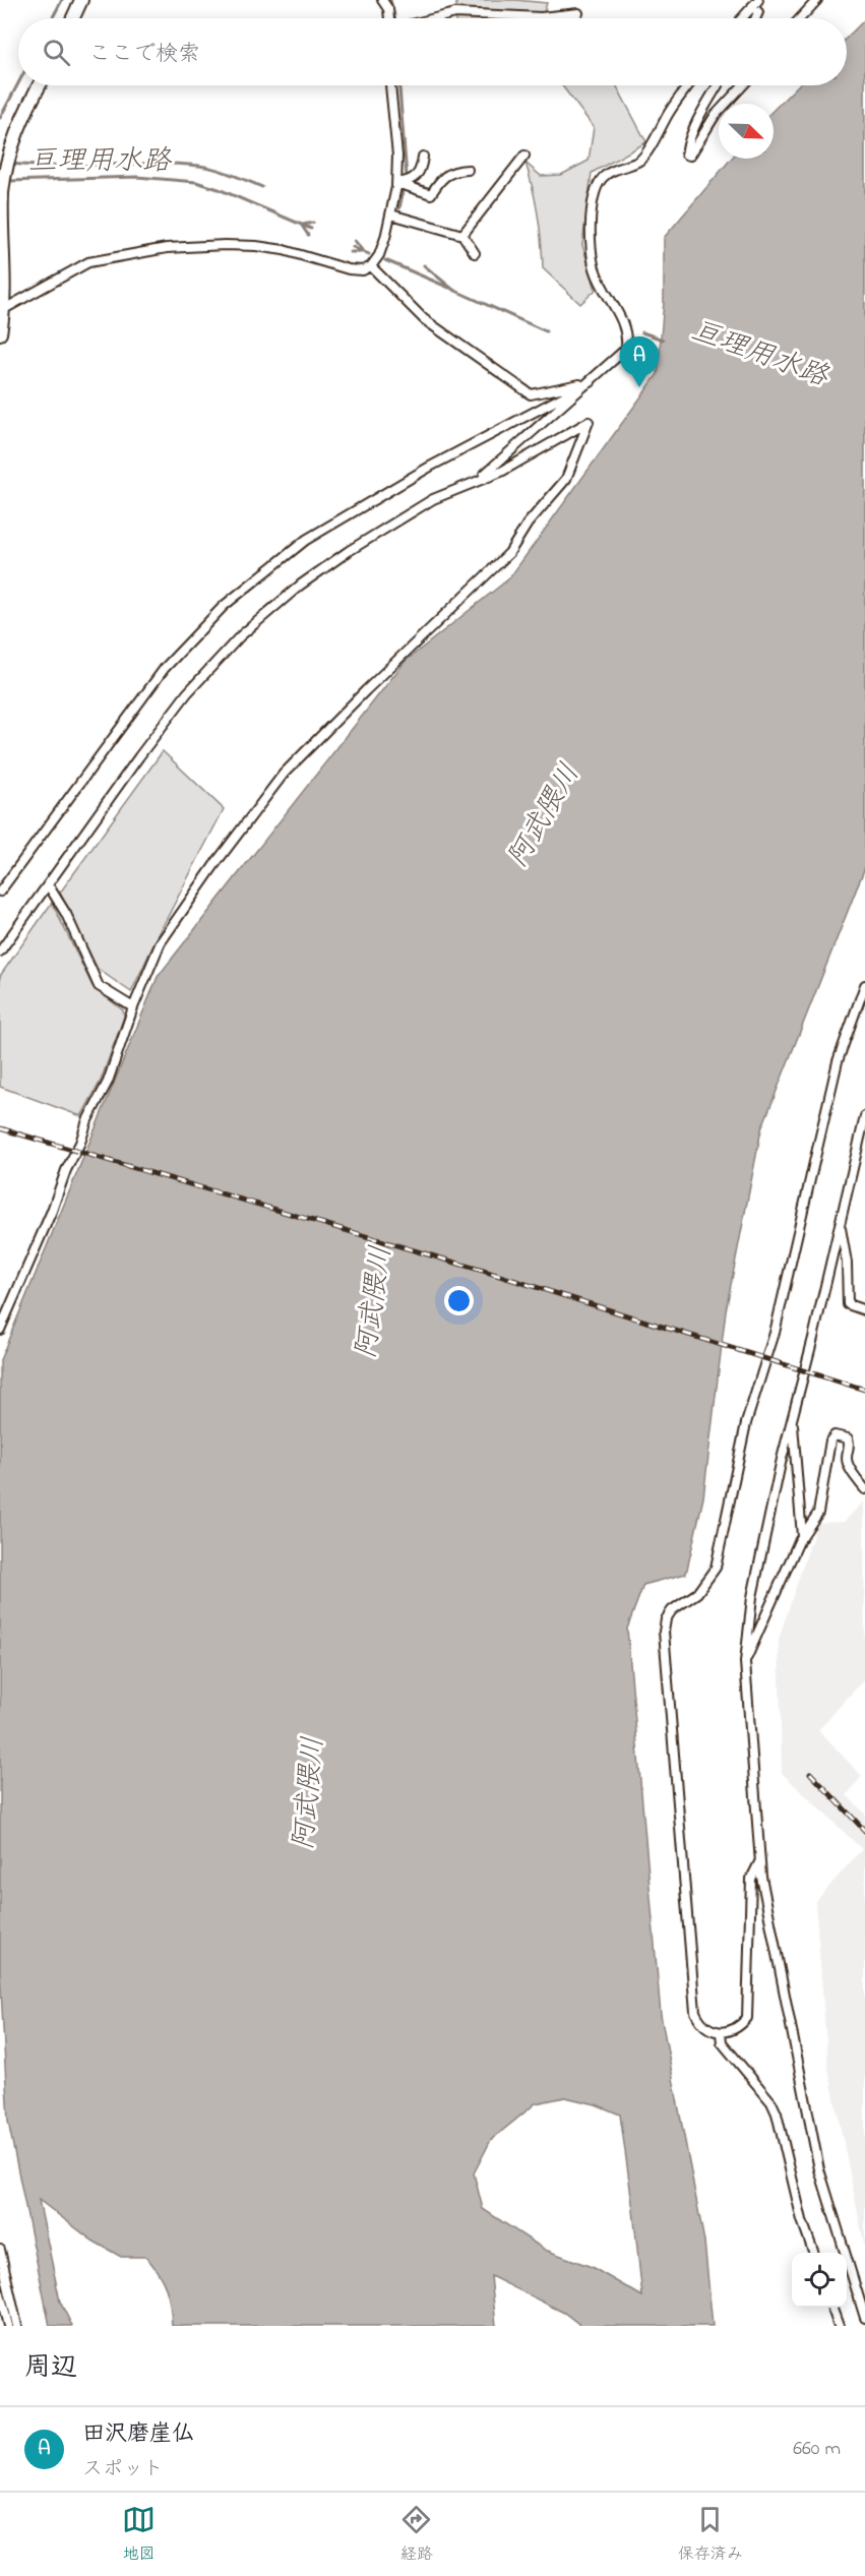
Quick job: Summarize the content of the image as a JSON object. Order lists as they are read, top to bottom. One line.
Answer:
{"water":["亘理用水路","阿武隈川"],"north":"bottom right","page":{"search":"ここで検索","pins":"A","heading":"周辺","list":[{"mark":"A","name":"田沢磨崖仏","note":"スポット","value":"660 m"}],"nav":["地図","経路","保存済み"]}}
